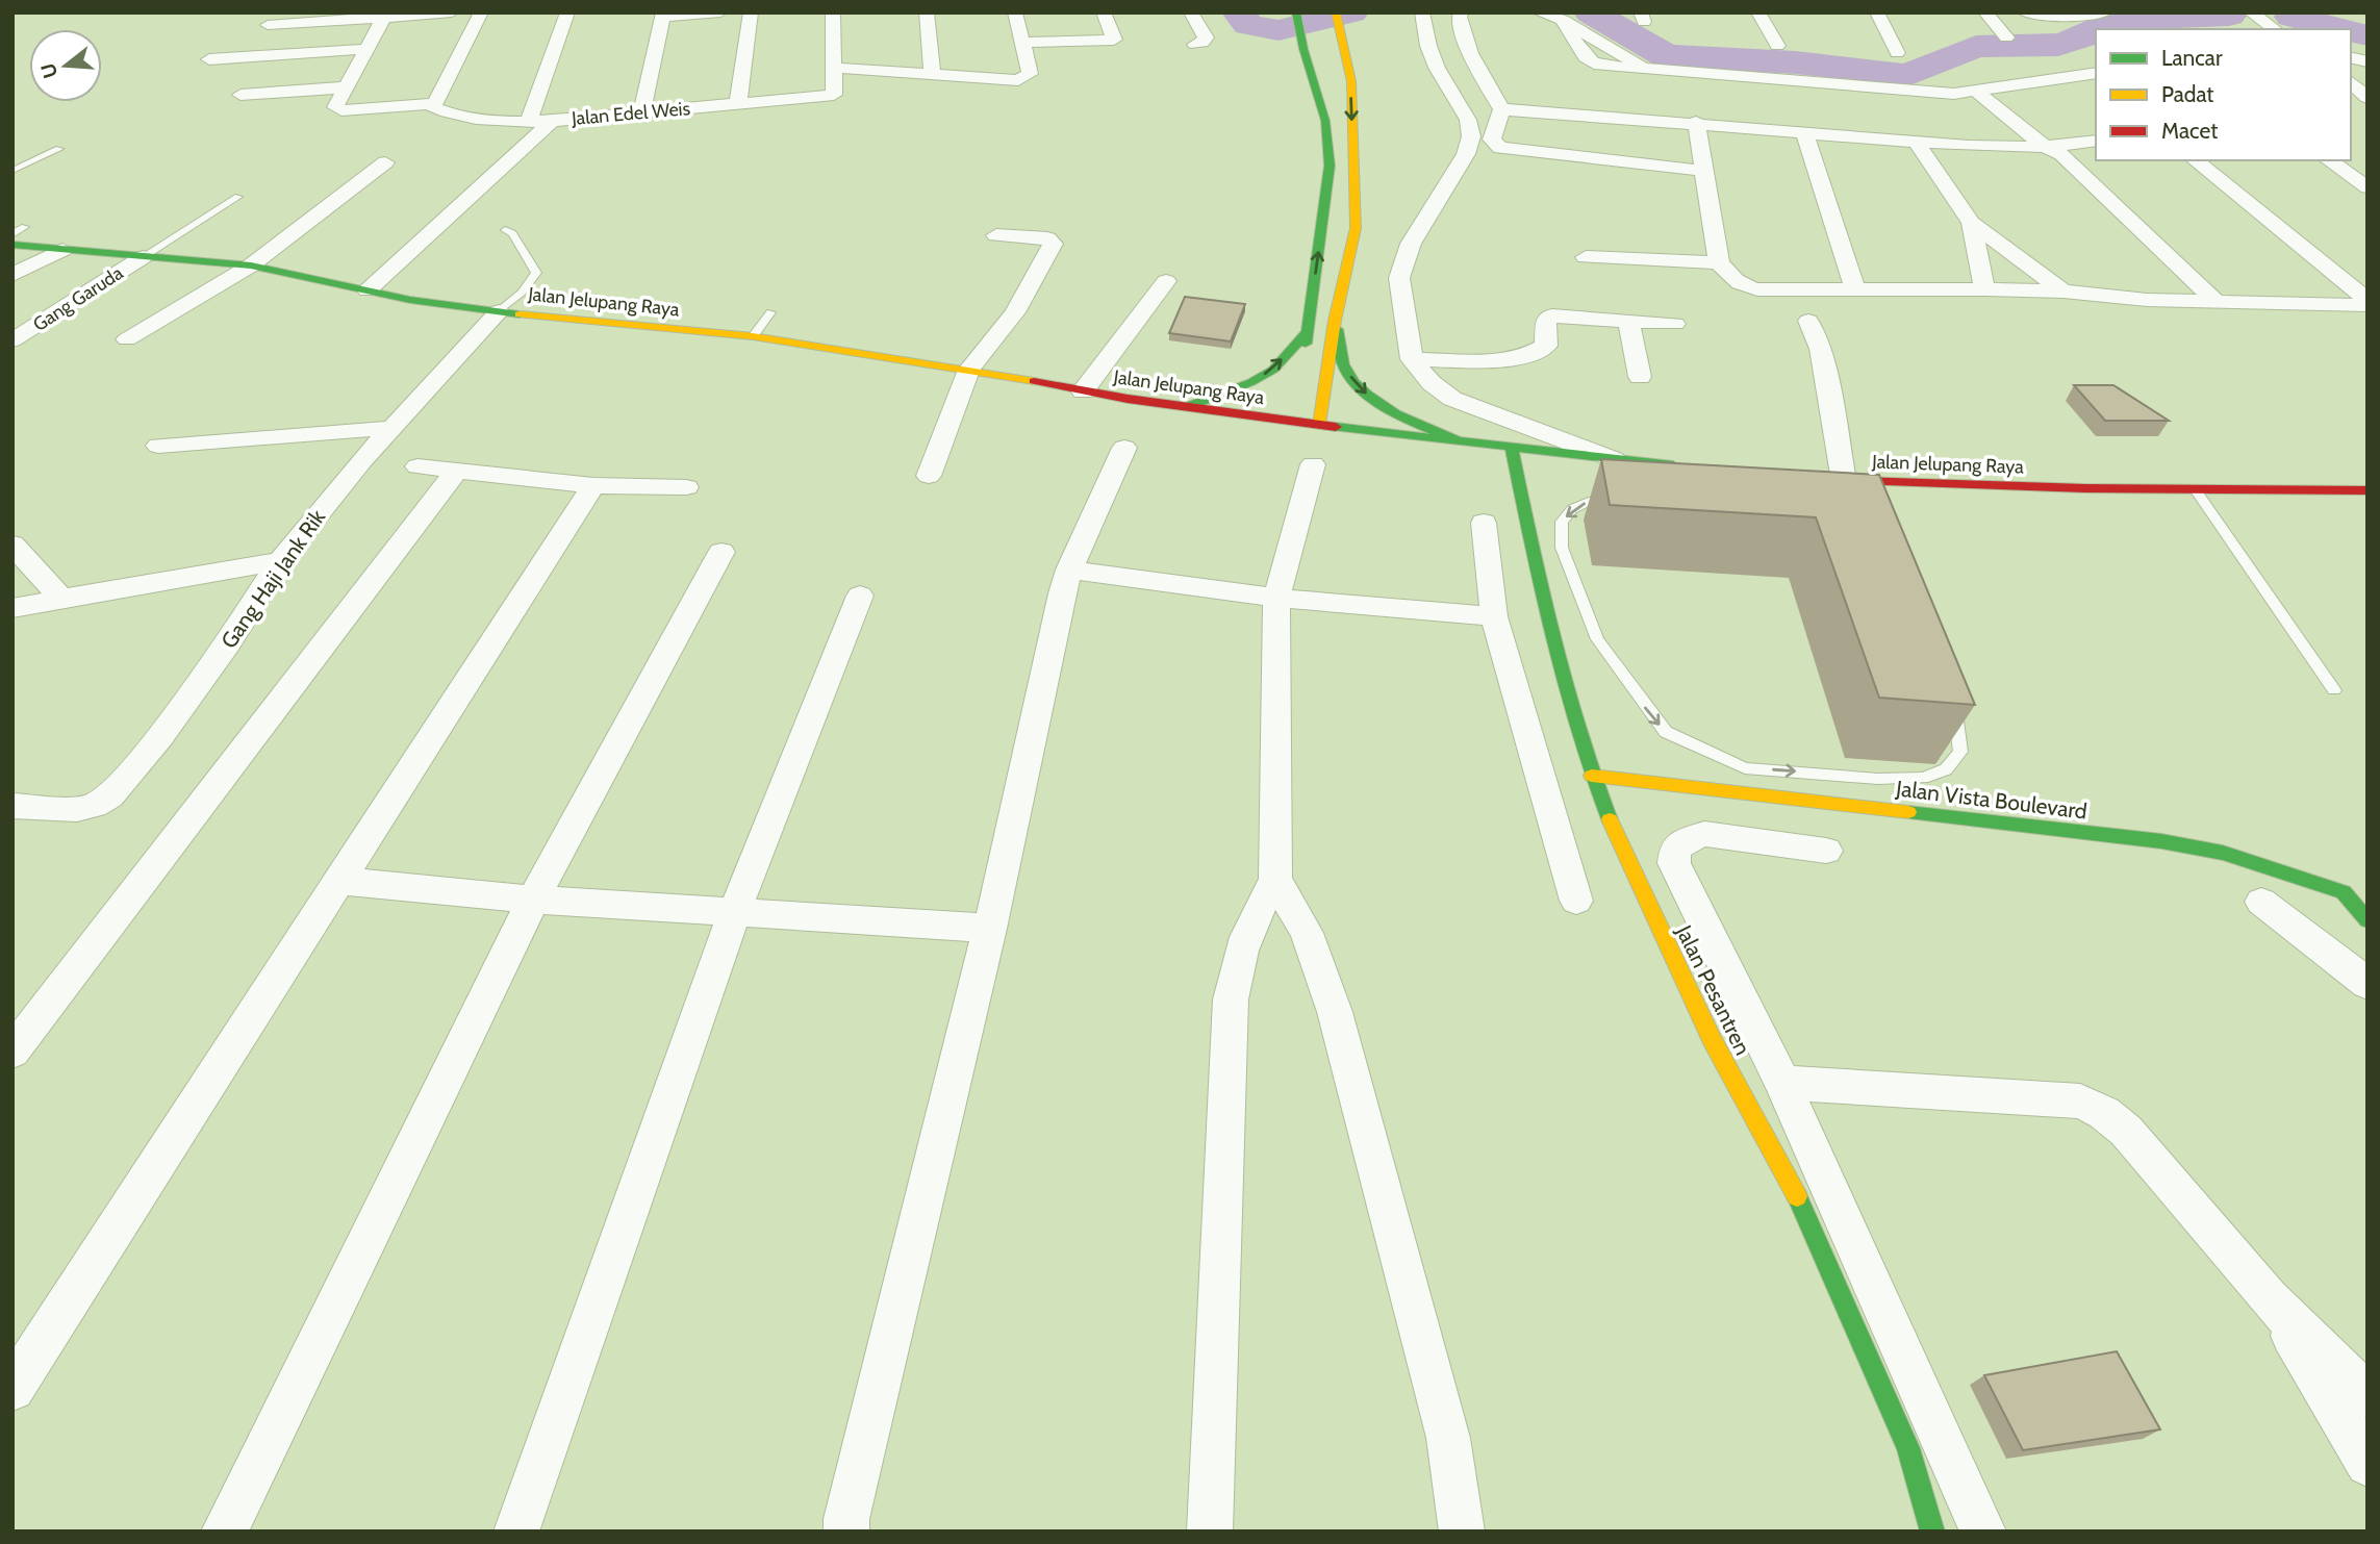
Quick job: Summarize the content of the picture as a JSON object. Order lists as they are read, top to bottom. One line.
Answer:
{"streets":{"main road":["Jalan Jelupang Raya","Jalan Vista Boulevard","Jalan Pesantren"],"street":["Jalan Edel Weis","Gang Garuda","Gang Haji Jank Rik"]},"crossings":[["Jalan Edel Weis","Jalan Jelupang Raya"],["Gang Garuda","Jalan Jelupang Raya"],["Jalan Jelupang Raya","Gang Haji Jank Rik"],["Jalan Jelupang Raya","Jalan Pesantren"],["Jalan Vista Boulevard","Jalan Pesantren"]],"legend":["Lancar","Padat","Macet"],"north":"left"}
